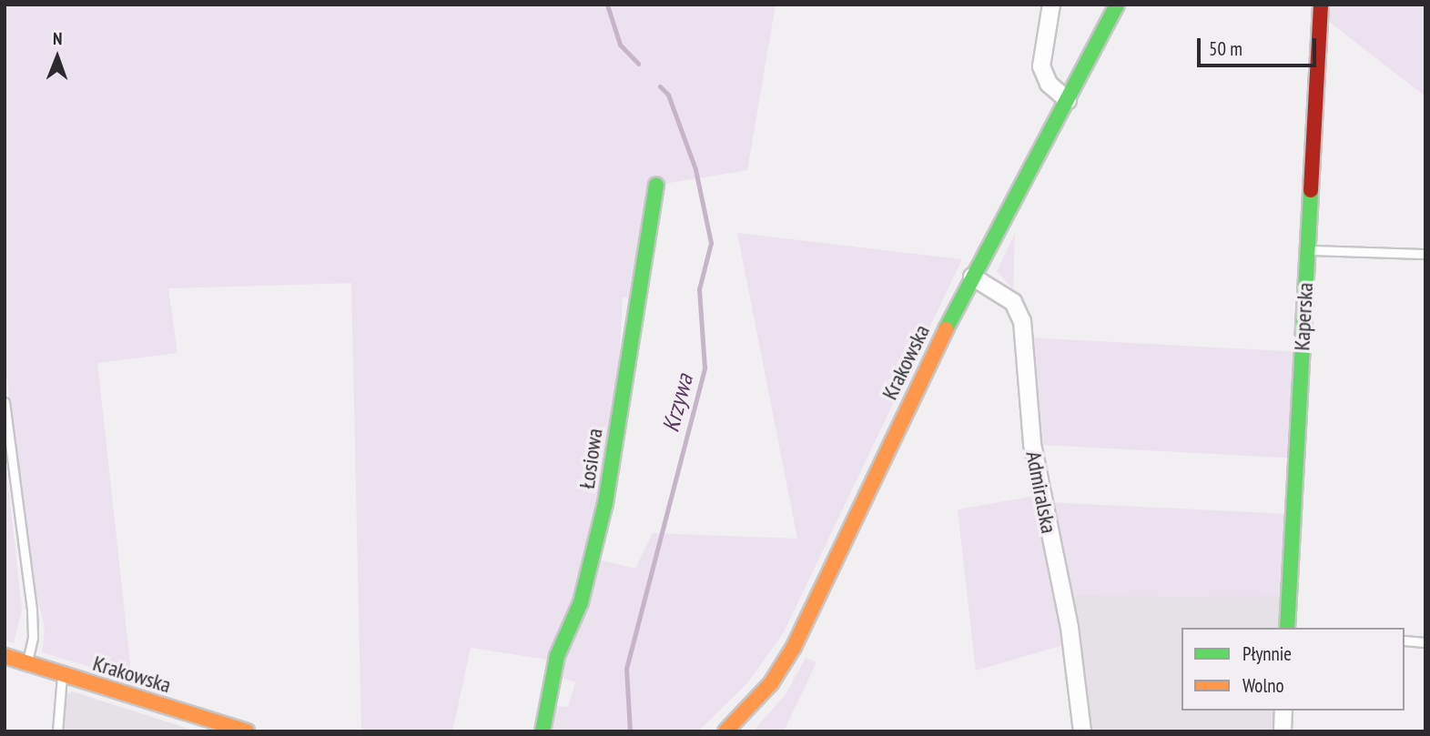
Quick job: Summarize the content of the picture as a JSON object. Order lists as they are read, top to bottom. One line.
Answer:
{"streets":{"street":["Kaperska","Krakowska","Łosiowa","Admiralska"]},"crossings":[["Krakowska","Admiralska"]],"water":["Krzywa"],"legend":["Płynnie","Wolno"],"scale_bar":"50 m","north":"top"}
